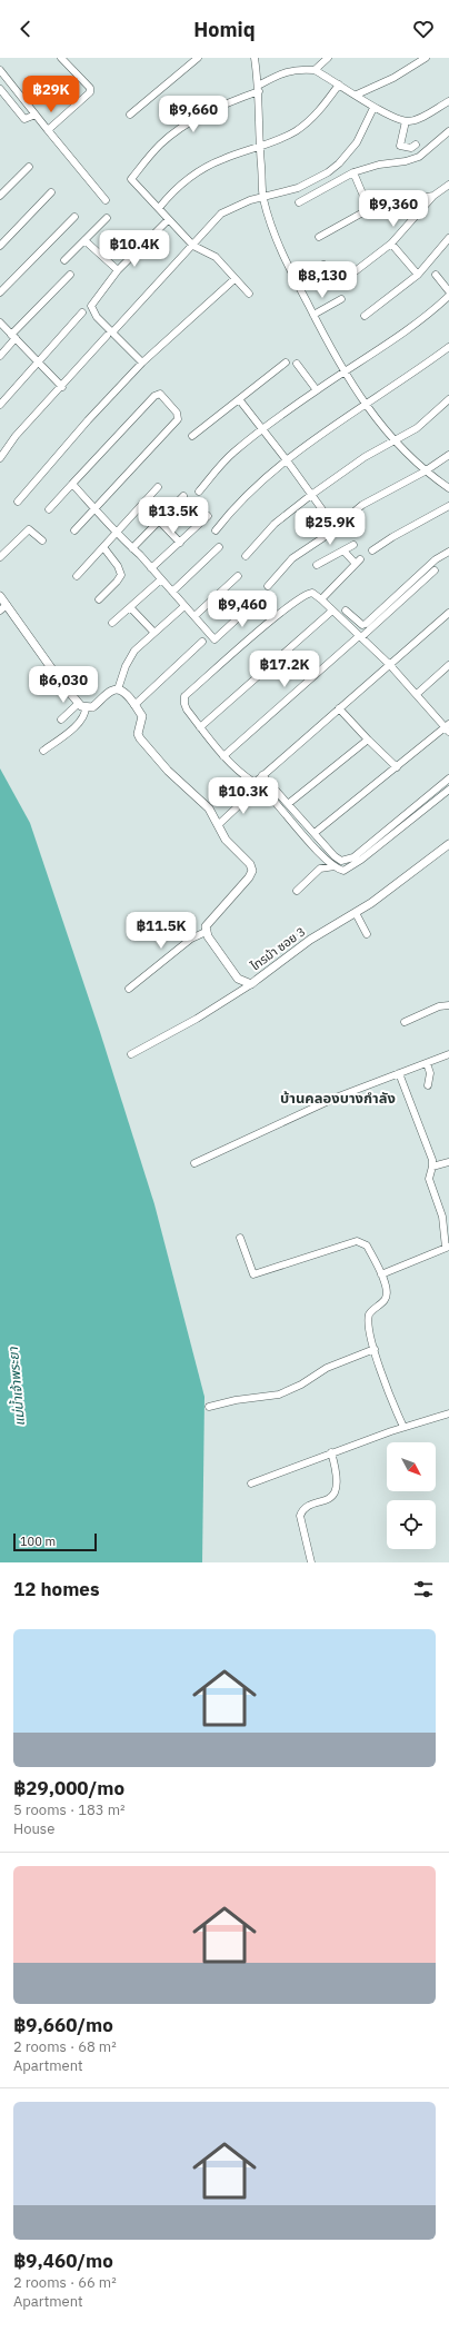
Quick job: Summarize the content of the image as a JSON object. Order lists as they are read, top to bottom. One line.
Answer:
{"streets":{"street":["ไทรม้า ซอย 3"]},"districts":["บ้านคลองบางกำลัง"],"water":["แม่น้ำเจ้าพระยา"],"scale_bar":"100 m","north":"bottom right","page":{"header":"Homiq","price":["฿29K","฿9,660","฿9,360","฿10.4K","฿8,130","฿13.5K","฿25.9K","฿9,460","฿17.2K","฿6,030","฿10.3K","฿11.5K"],"scale":"100 m","heading":"12 homes","list":[{"name":"฿29,000/mo","note":"5 rooms · 183 m² · House"},{"name":"฿9,660/mo","note":"2 rooms · 68 m² · Apartment"},{"name":"฿9,460/mo","note":"2 rooms · 66 m² · Apartment"}]}}
